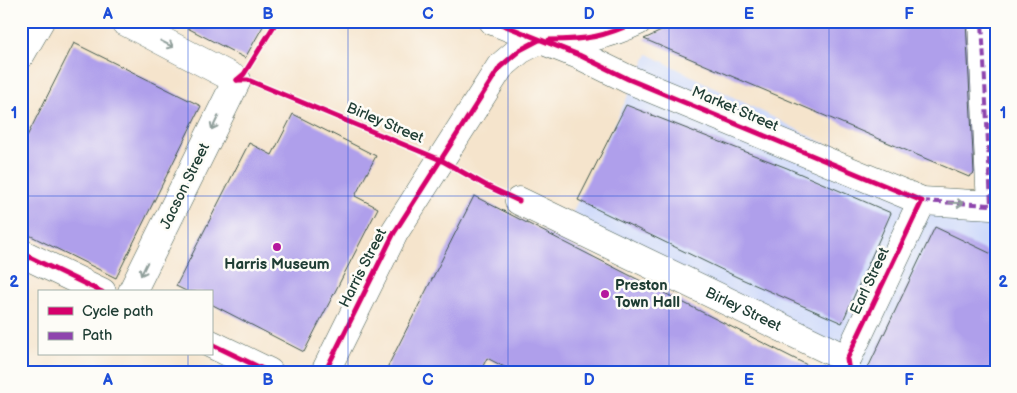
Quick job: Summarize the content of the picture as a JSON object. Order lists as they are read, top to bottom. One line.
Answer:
{"streets":{"street":["Market Street","Birley Street","Jacson Street","Harris Street","Earl Street"]},"crossings":[["Market Street","Harris Street"],["Market Street","Earl Street"],["Birley Street","Earl Street"]],"places":["Harris Museum","Preston Town Hall"],"legend":["Cycle path","Path"],"grid":{"columns":["A","B","C","D","E","F"],"rows":["1","2"]}}
